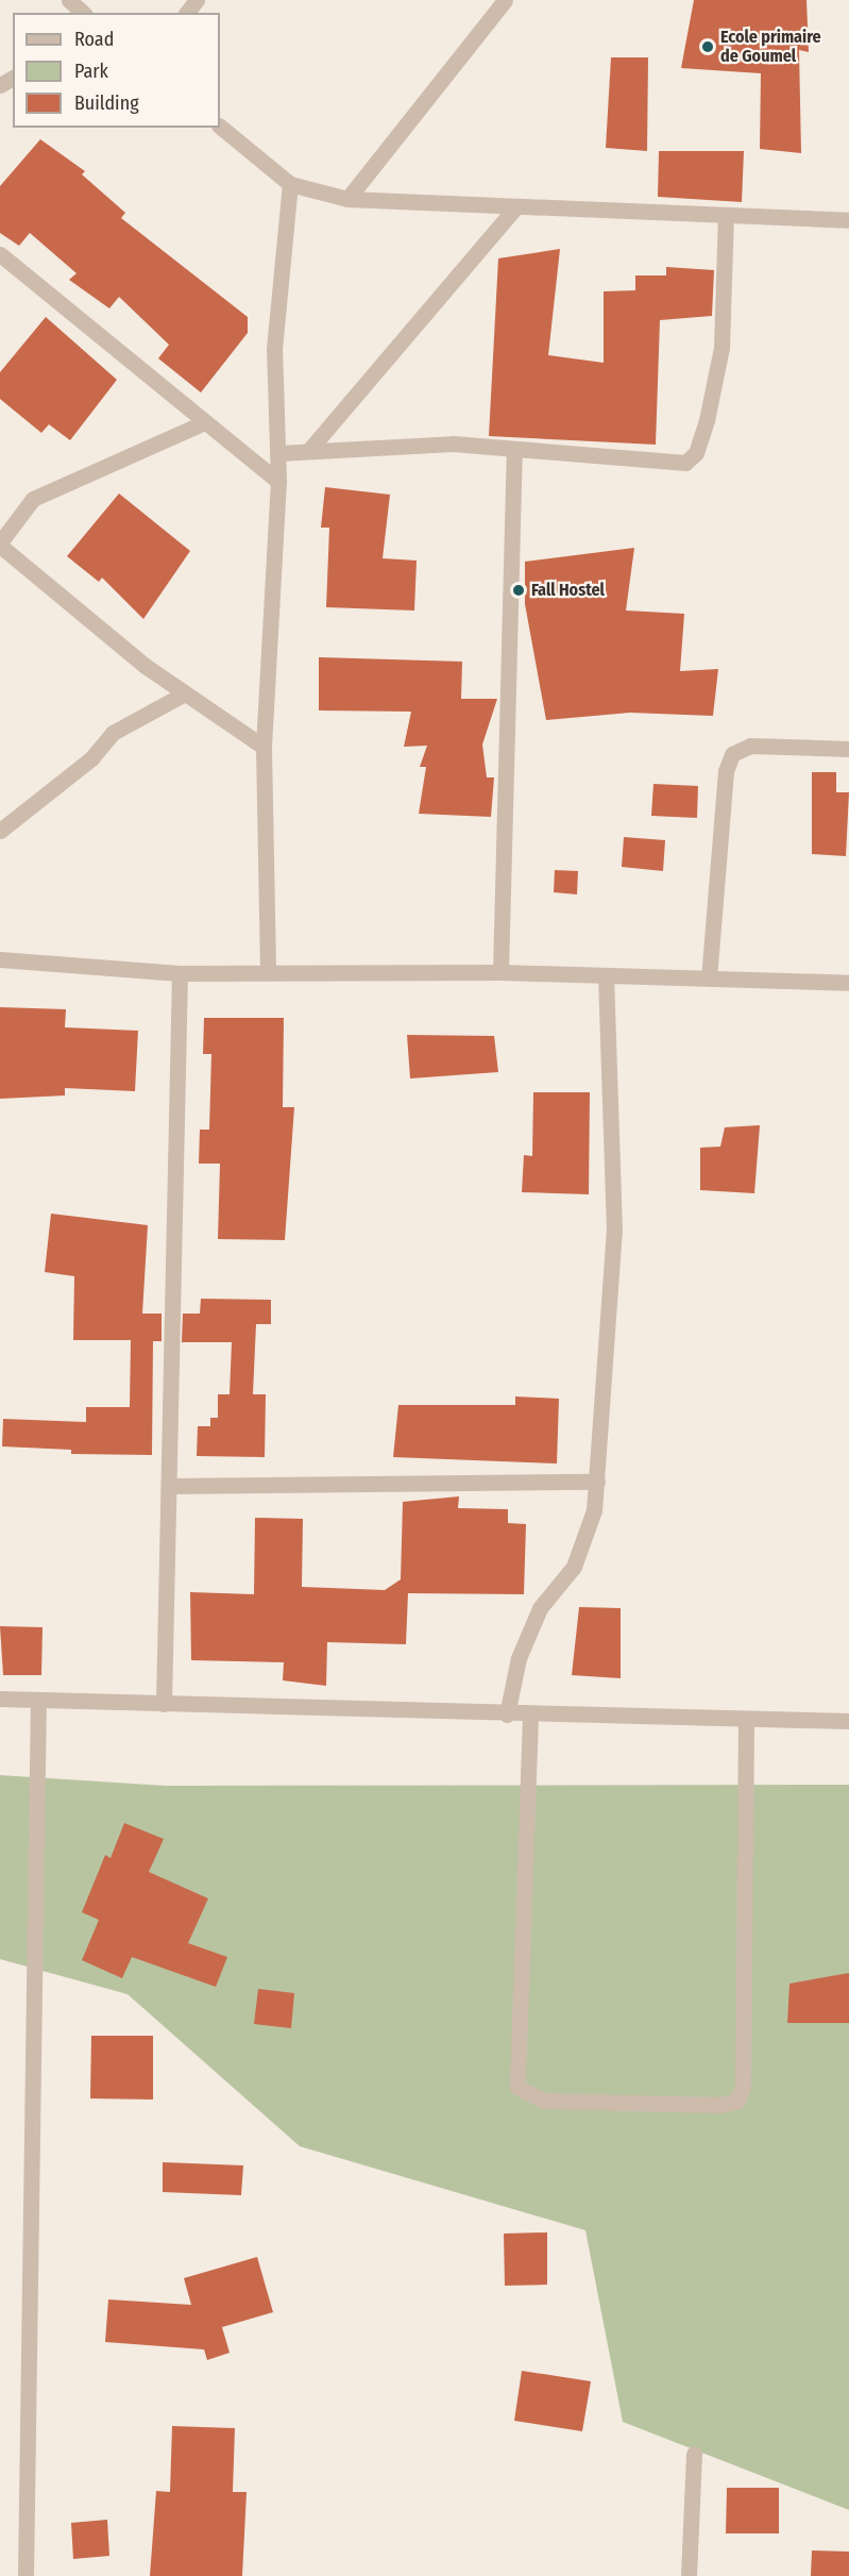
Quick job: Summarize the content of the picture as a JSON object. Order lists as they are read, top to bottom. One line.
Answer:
{"places":["Ecole primaire de Goumel","Fall Hostel"],"legend":["Road","Park","Building"]}
